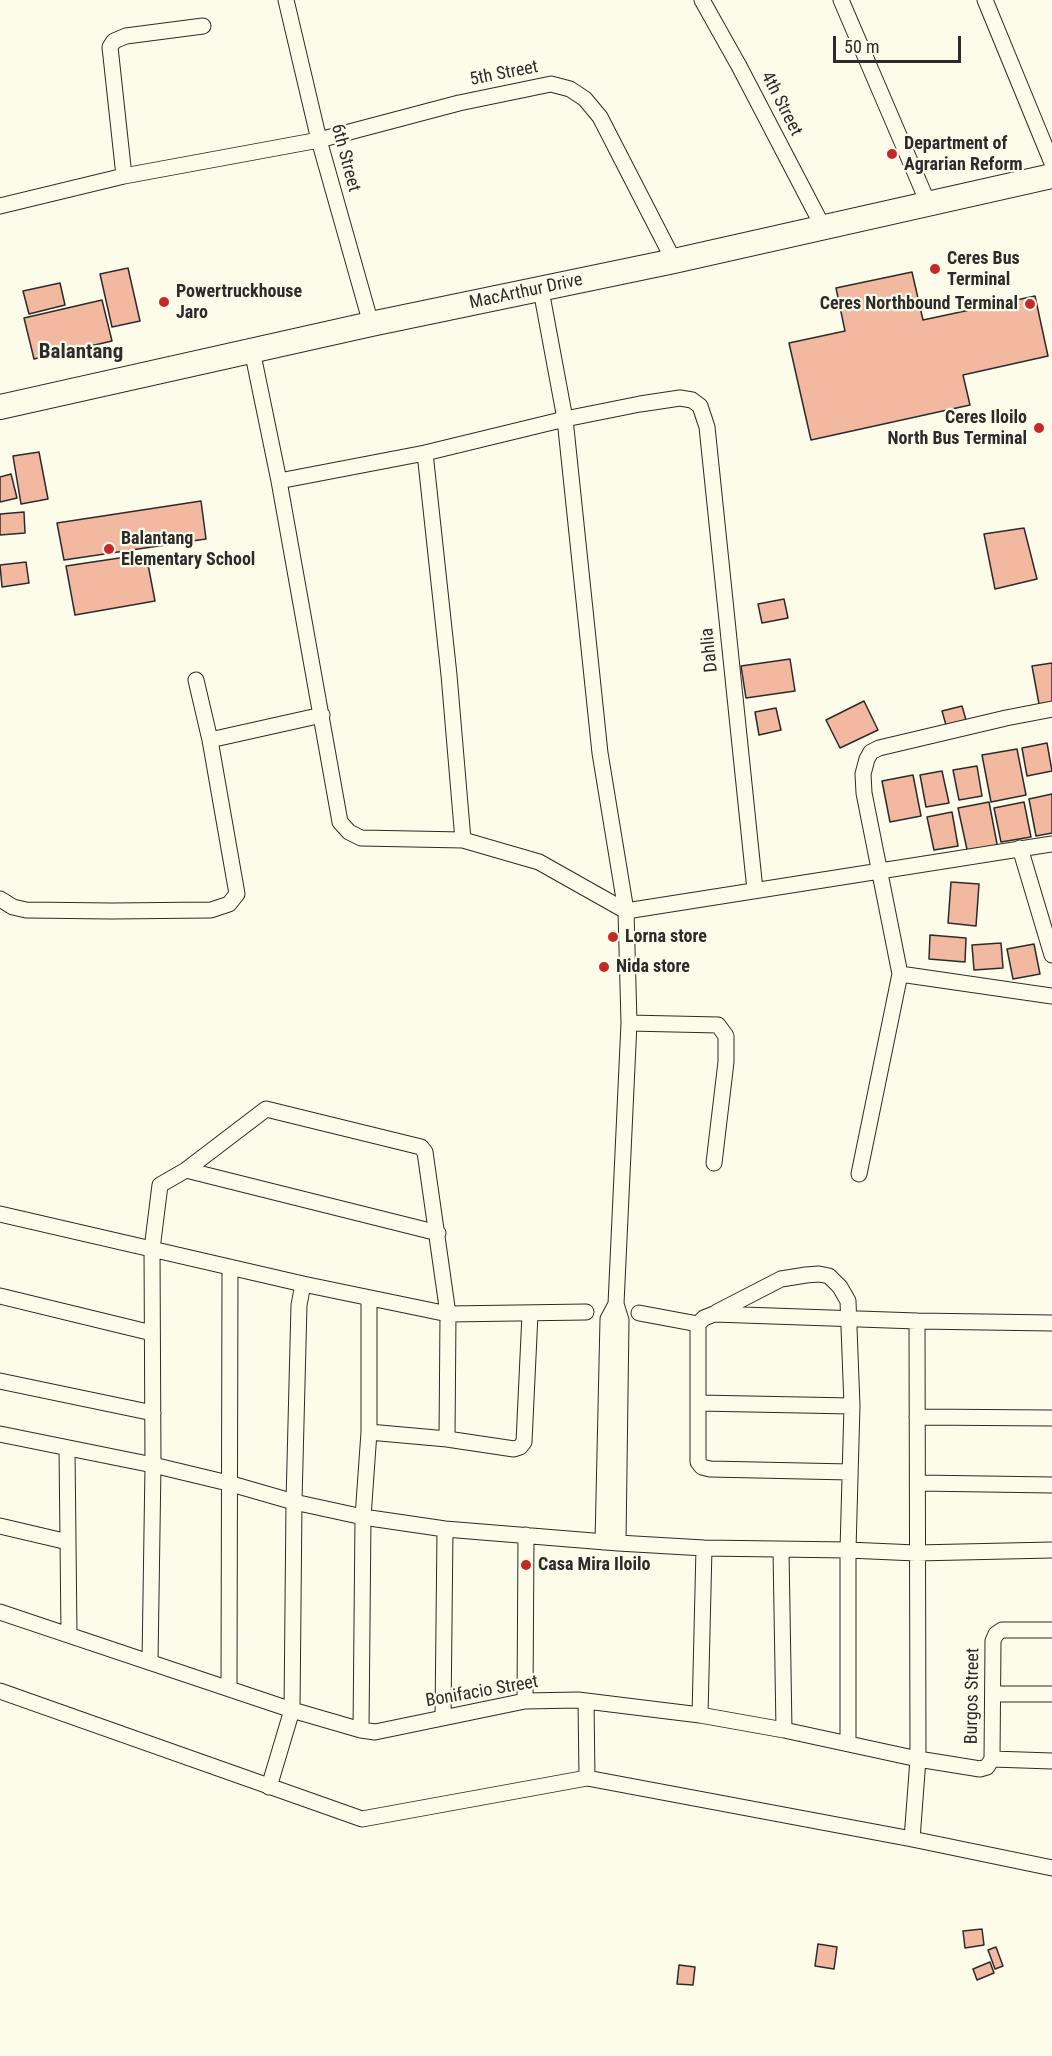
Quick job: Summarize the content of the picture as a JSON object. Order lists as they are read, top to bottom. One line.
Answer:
{"streets":{"main road":["MacArthur Drive"],"street":["5th Street","4th Street","6th Street","Dahlia","Bonifacio Street","Burgos Street"]},"crossings":[["5th Street","6th Street"],["5th Street","MacArthur Drive"],["4th Street","MacArthur Drive"],["6th Street","MacArthur Drive"],["Bonifacio Street","Burgos Street"]],"districts":["Balantang"],"places":["Department of Agrarian Reform","Ceres Bus Terminal","Powertruckhouse Jaro","Ceres Northbound Terminal","Ceres Iloilo North Bus Terminal","Balantang Elementary School","Lorna store","Nida store","Casa Mira Iloilo"],"scale_bar":"50 m"}
